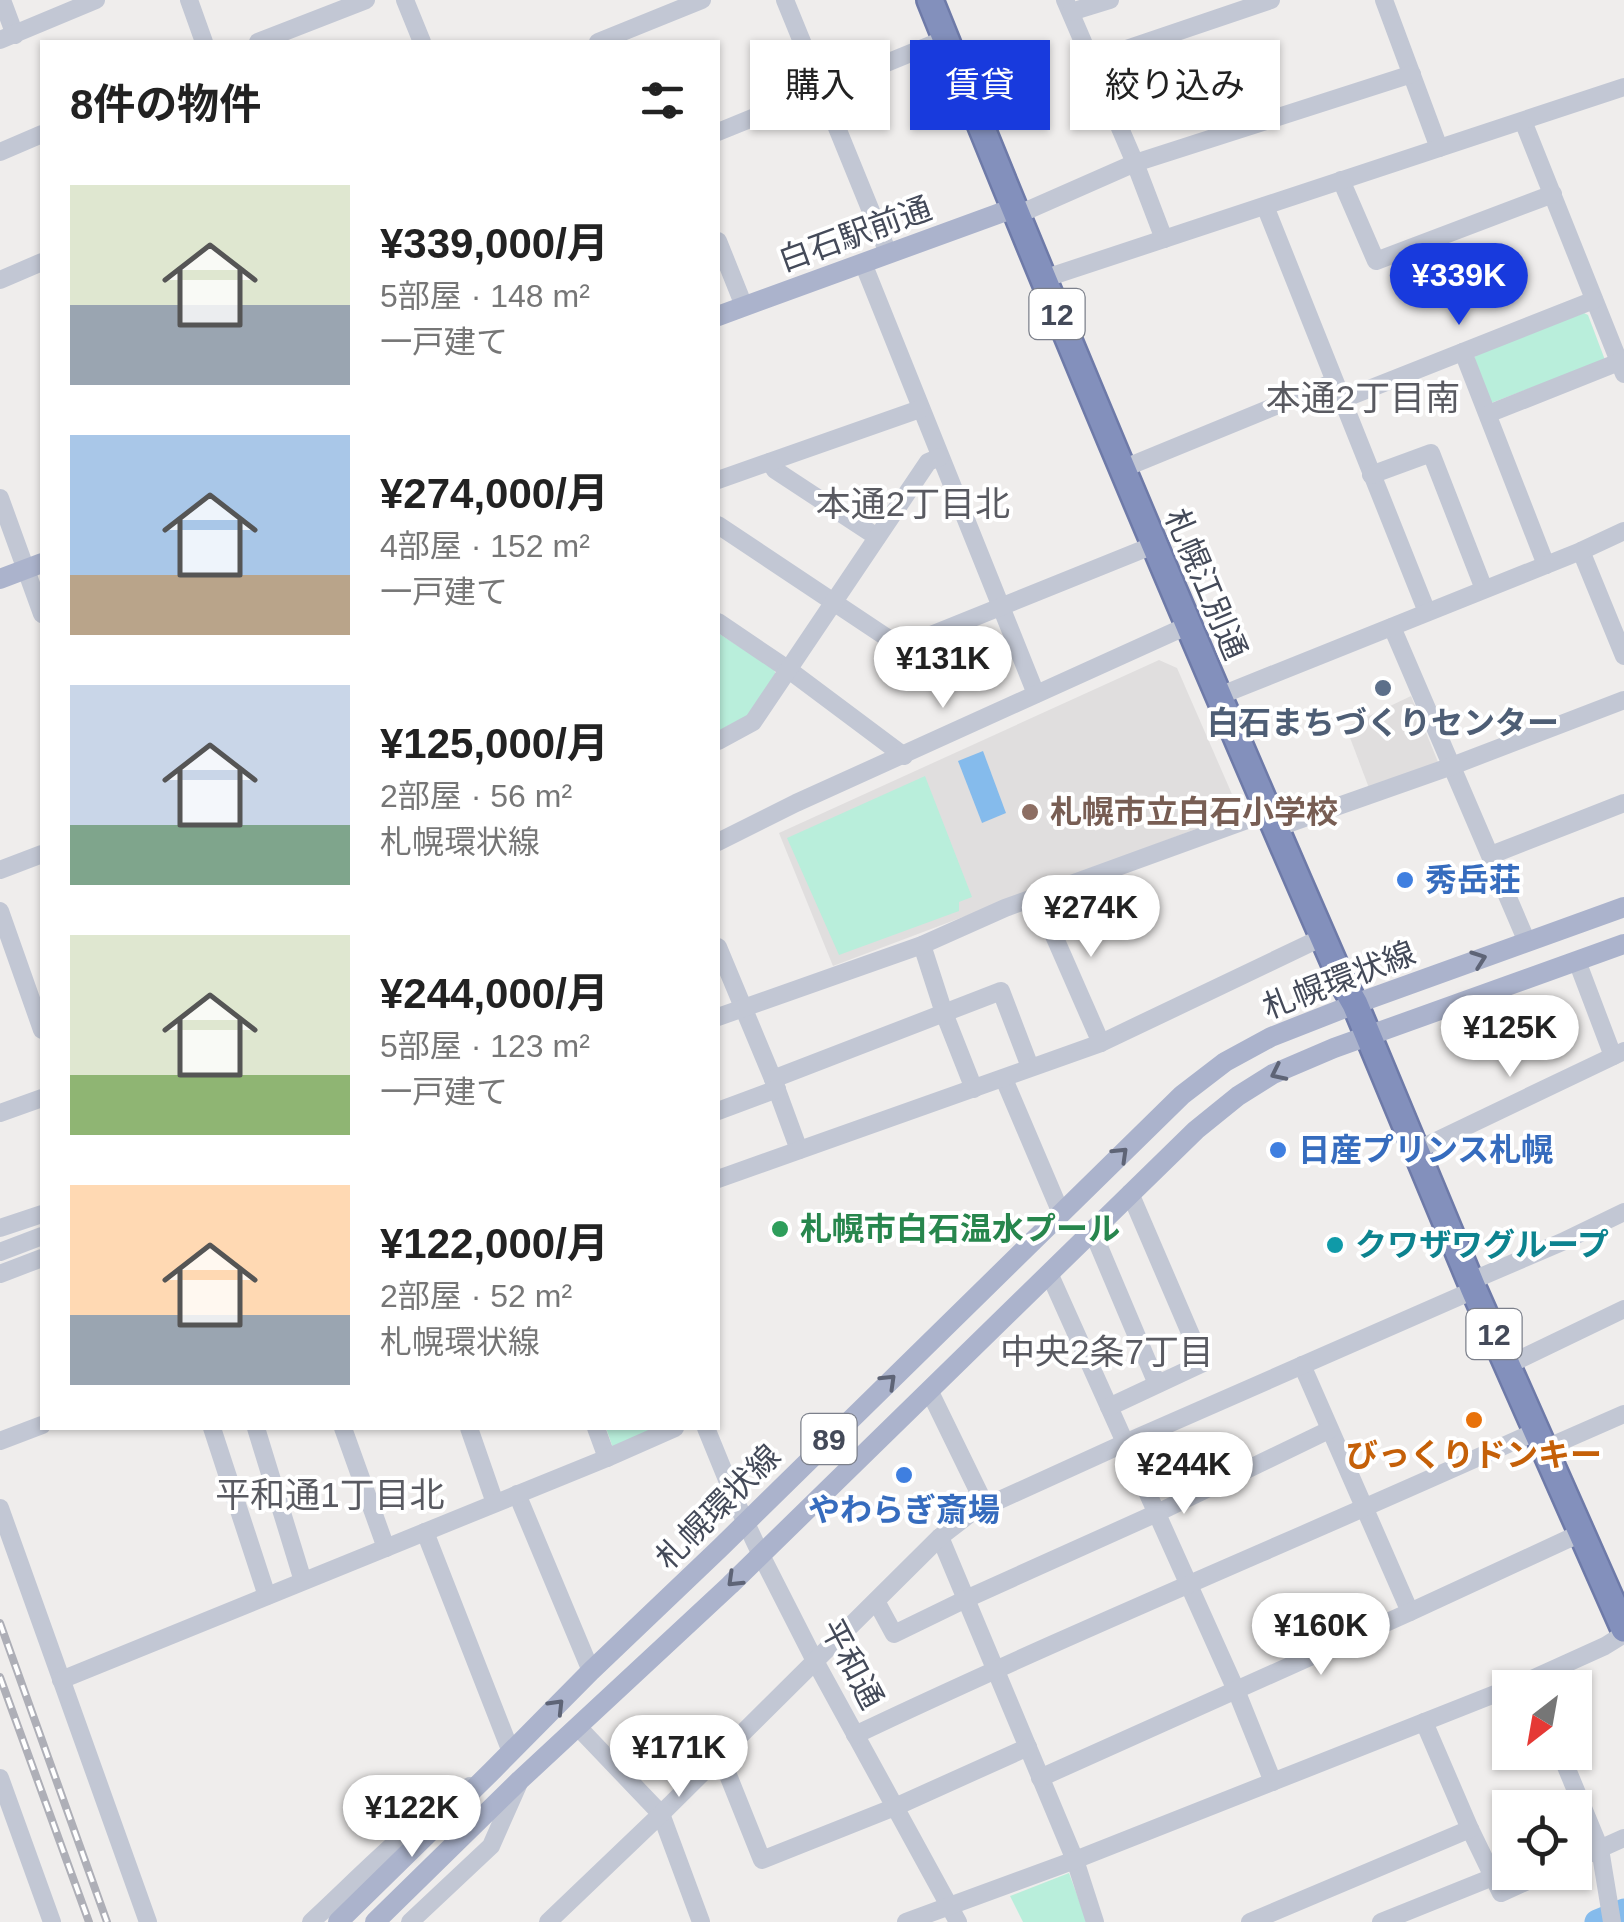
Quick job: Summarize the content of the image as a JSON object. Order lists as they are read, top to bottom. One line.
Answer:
{"streets":{"highway":["12","札幌江別通"],"main road":["白石駅前通","札幌環状線","89"],"street":["平和通"]},"crossings":[["白石駅前通","札幌江別通"],["札幌江別通","札幌環状線"],["札幌環状線","平和通"]],"districts":["本通2丁目南","本通2丁目北","中央2条7丁目","平和通1丁目北"],"places":["白石まちづくりセンター","札幌市立白石小学校","秀岳荘","日産プリンス札幌","札幌市白石温水プール","クワザワグループ","びっくりドンキー","やわらぎ斎場"],"north":"bottom left","page":{"chip":["購入","賃貸","絞り込み"],"heading":"8件の物件","list":[{"name":"¥339,000/月","note":"5部屋 · 148 m² · 一戸建て"},{"name":"¥274,000/月","note":"4部屋 · 152 m² · 一戸建て"},{"name":"¥125,000/月","note":"2部屋 · 56 m² · 札幌環状線"},{"name":"¥244,000/月","note":"5部屋 · 123 m² · 一戸建て"},{"name":"¥122,000/月","note":"2部屋 · 52 m² · 札幌環状線"}],"price":["¥339K","¥131K","¥274K","¥125K","¥244K","¥160K","¥171K","¥122K"]}}
